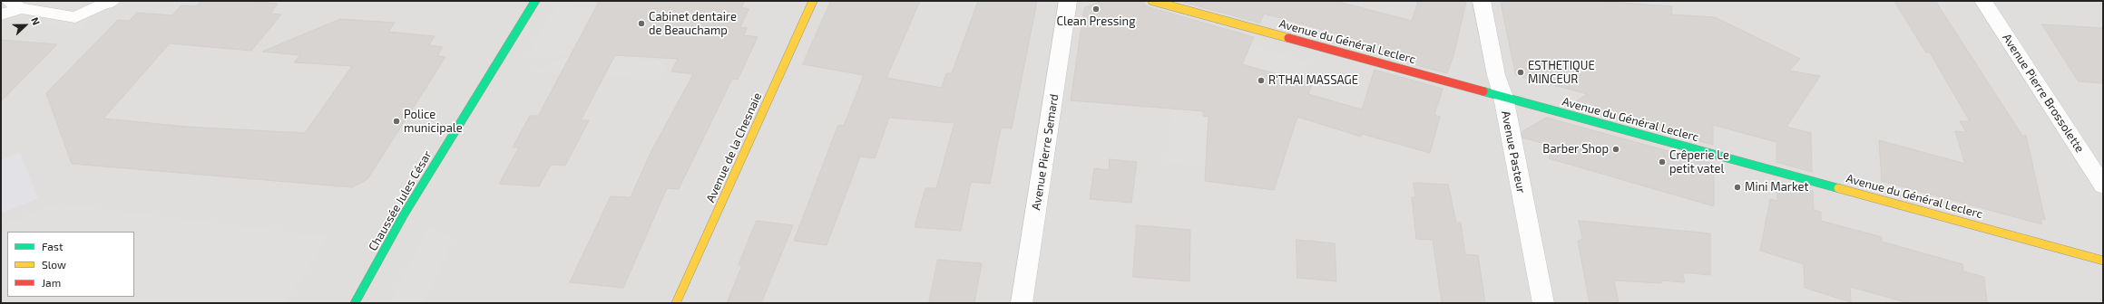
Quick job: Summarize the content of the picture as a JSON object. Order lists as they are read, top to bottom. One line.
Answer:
{"streets":{"main road":["Avenue du Général Leclerc","Avenue de la Chesnaie","Chaussée Jules César"],"street":["Avenue Pierre Brossolette","Avenue Pierre Semard","Avenue Pasteur"]},"crossings":[["Avenue du Général Leclerc","Avenue Pasteur"]],"places":["Clean Pressing","Cabinet dentaire de Beauchamp","ESTHETIQUE MINCEUR","R'THAI MASSAGE","Police municipale","Barber Shop","Crêperie Le petit vatel","Mini Market"],"legend":["Fast","Slow","Jam"],"north":"right"}
